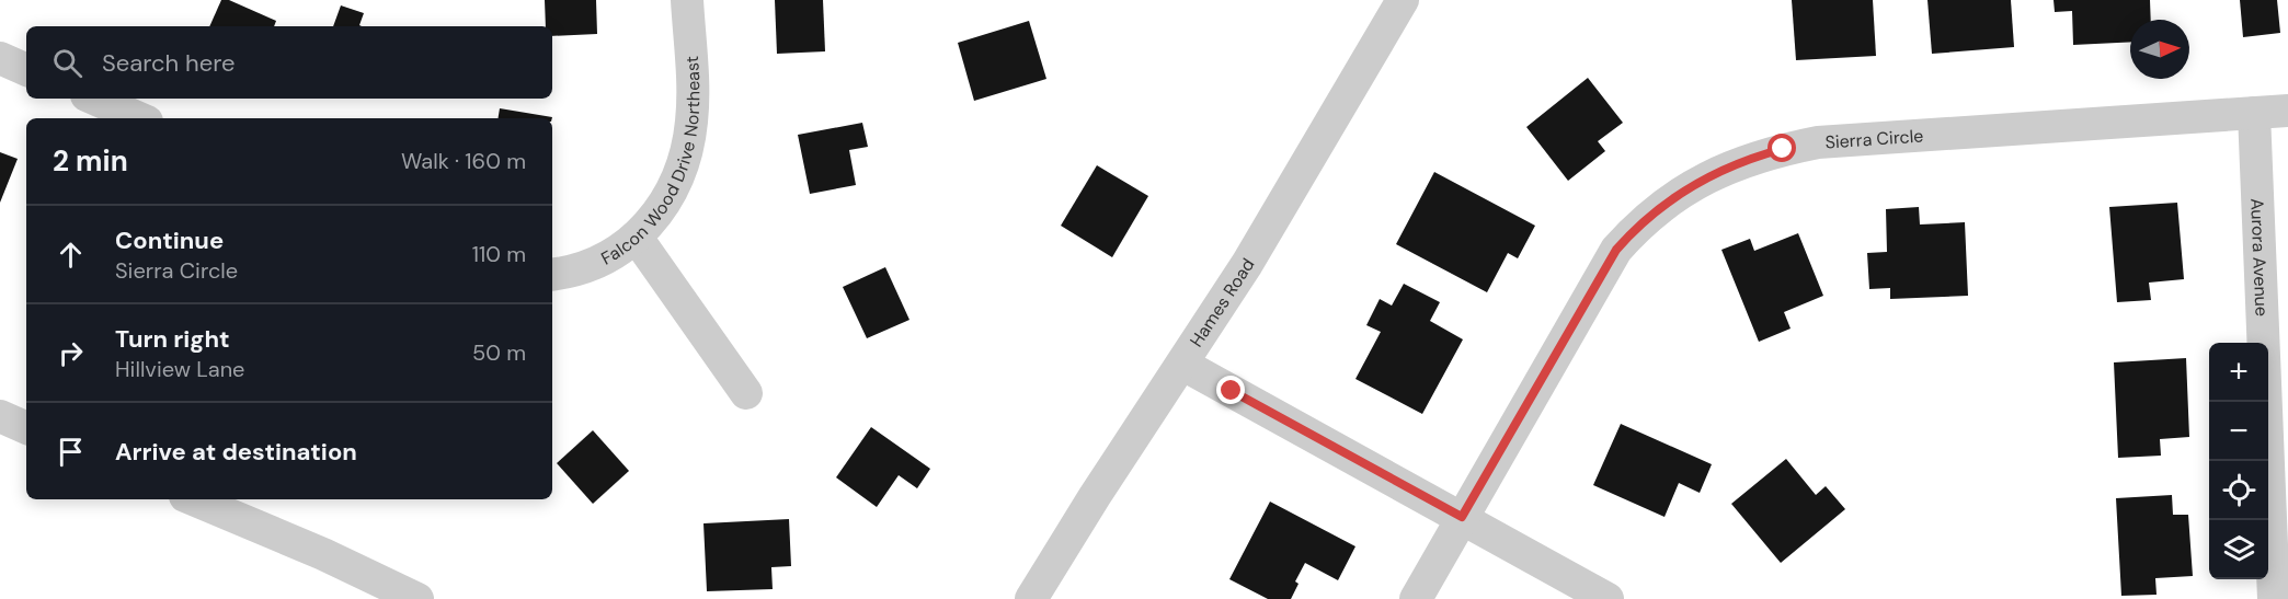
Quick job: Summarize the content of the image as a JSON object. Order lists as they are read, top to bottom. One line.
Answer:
{"streets":{"street":["Sierra Circle","Falcon Wood Drive Northeast","Aurora Avenue","Hames Road"]},"crossings":[["Sierra Circle","Aurora Avenue"]],"north":"right","page":{"search":"Search here","heading":["2 min","Walk · 160 m"],"list":[["Continue","Sierra Circle","110 m"],["Turn right","Hillview Lane","50 m"],"Arrive at destination"],"map_buttons":["+","−"]}}
